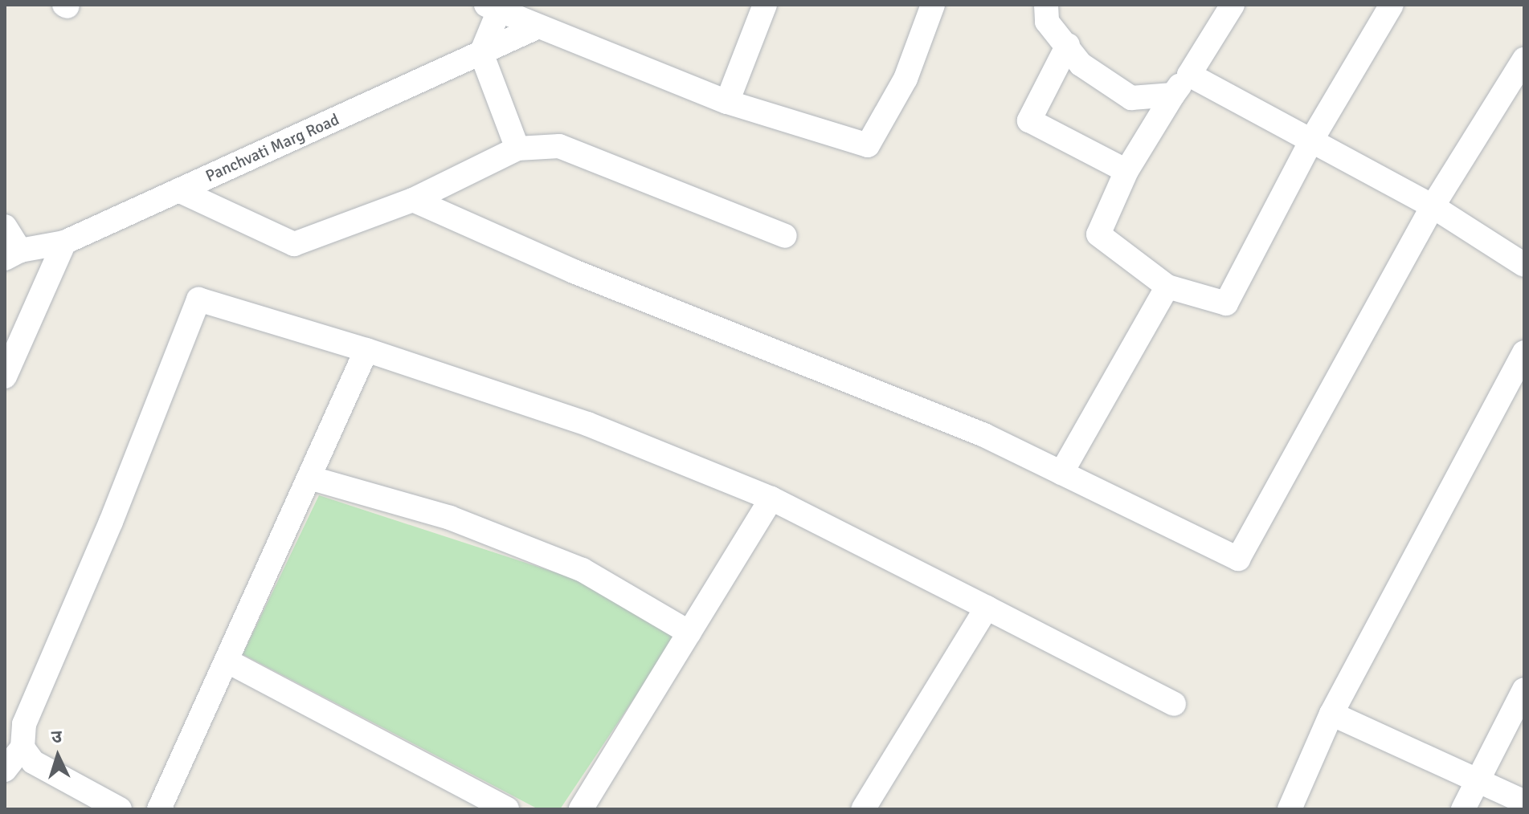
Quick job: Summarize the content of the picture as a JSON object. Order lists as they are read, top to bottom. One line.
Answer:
{"streets":{"street":["Panchvati Marg Road"]},"north":"top"}
